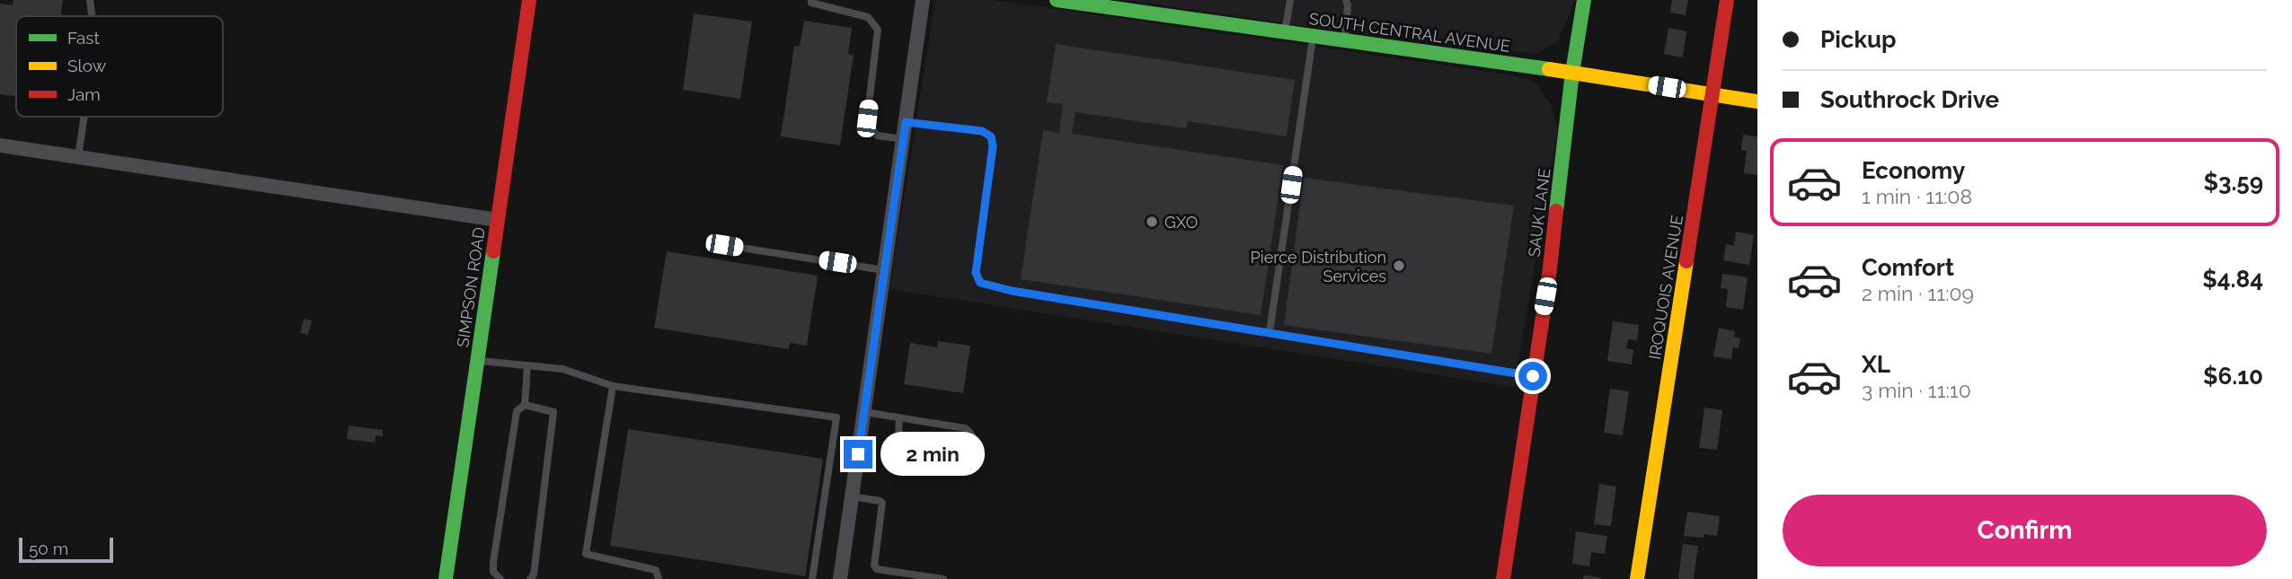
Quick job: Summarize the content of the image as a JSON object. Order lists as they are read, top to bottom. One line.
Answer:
{"streets":{"street":["SOUTH CENTRAL AVENUE","SAUK LANE","SIMPSON ROAD","IROQUOIS AVENUE"]},"crossings":[["SOUTH CENTRAL AVENUE","SAUK LANE"],["SOUTH CENTRAL AVENUE","IROQUOIS AVENUE"]],"places":["GXO","Pierce Distribution Services"],"legend":["Fast","Slow","Jam"],"scale_bar":"50 m","page":{"banner":["Pickup","Southrock Drive"],"list":[{"name":"Economy","note":"1 min · 11:08","value":"$3.59"},{"name":"Comfort","note":"2 min · 11:09","value":"$4.84"},{"name":"XL","note":"3 min · 11:10","value":"$6.10"}],"bubble":"2 min","buttons":"Confirm","scale":"50 m"}}
